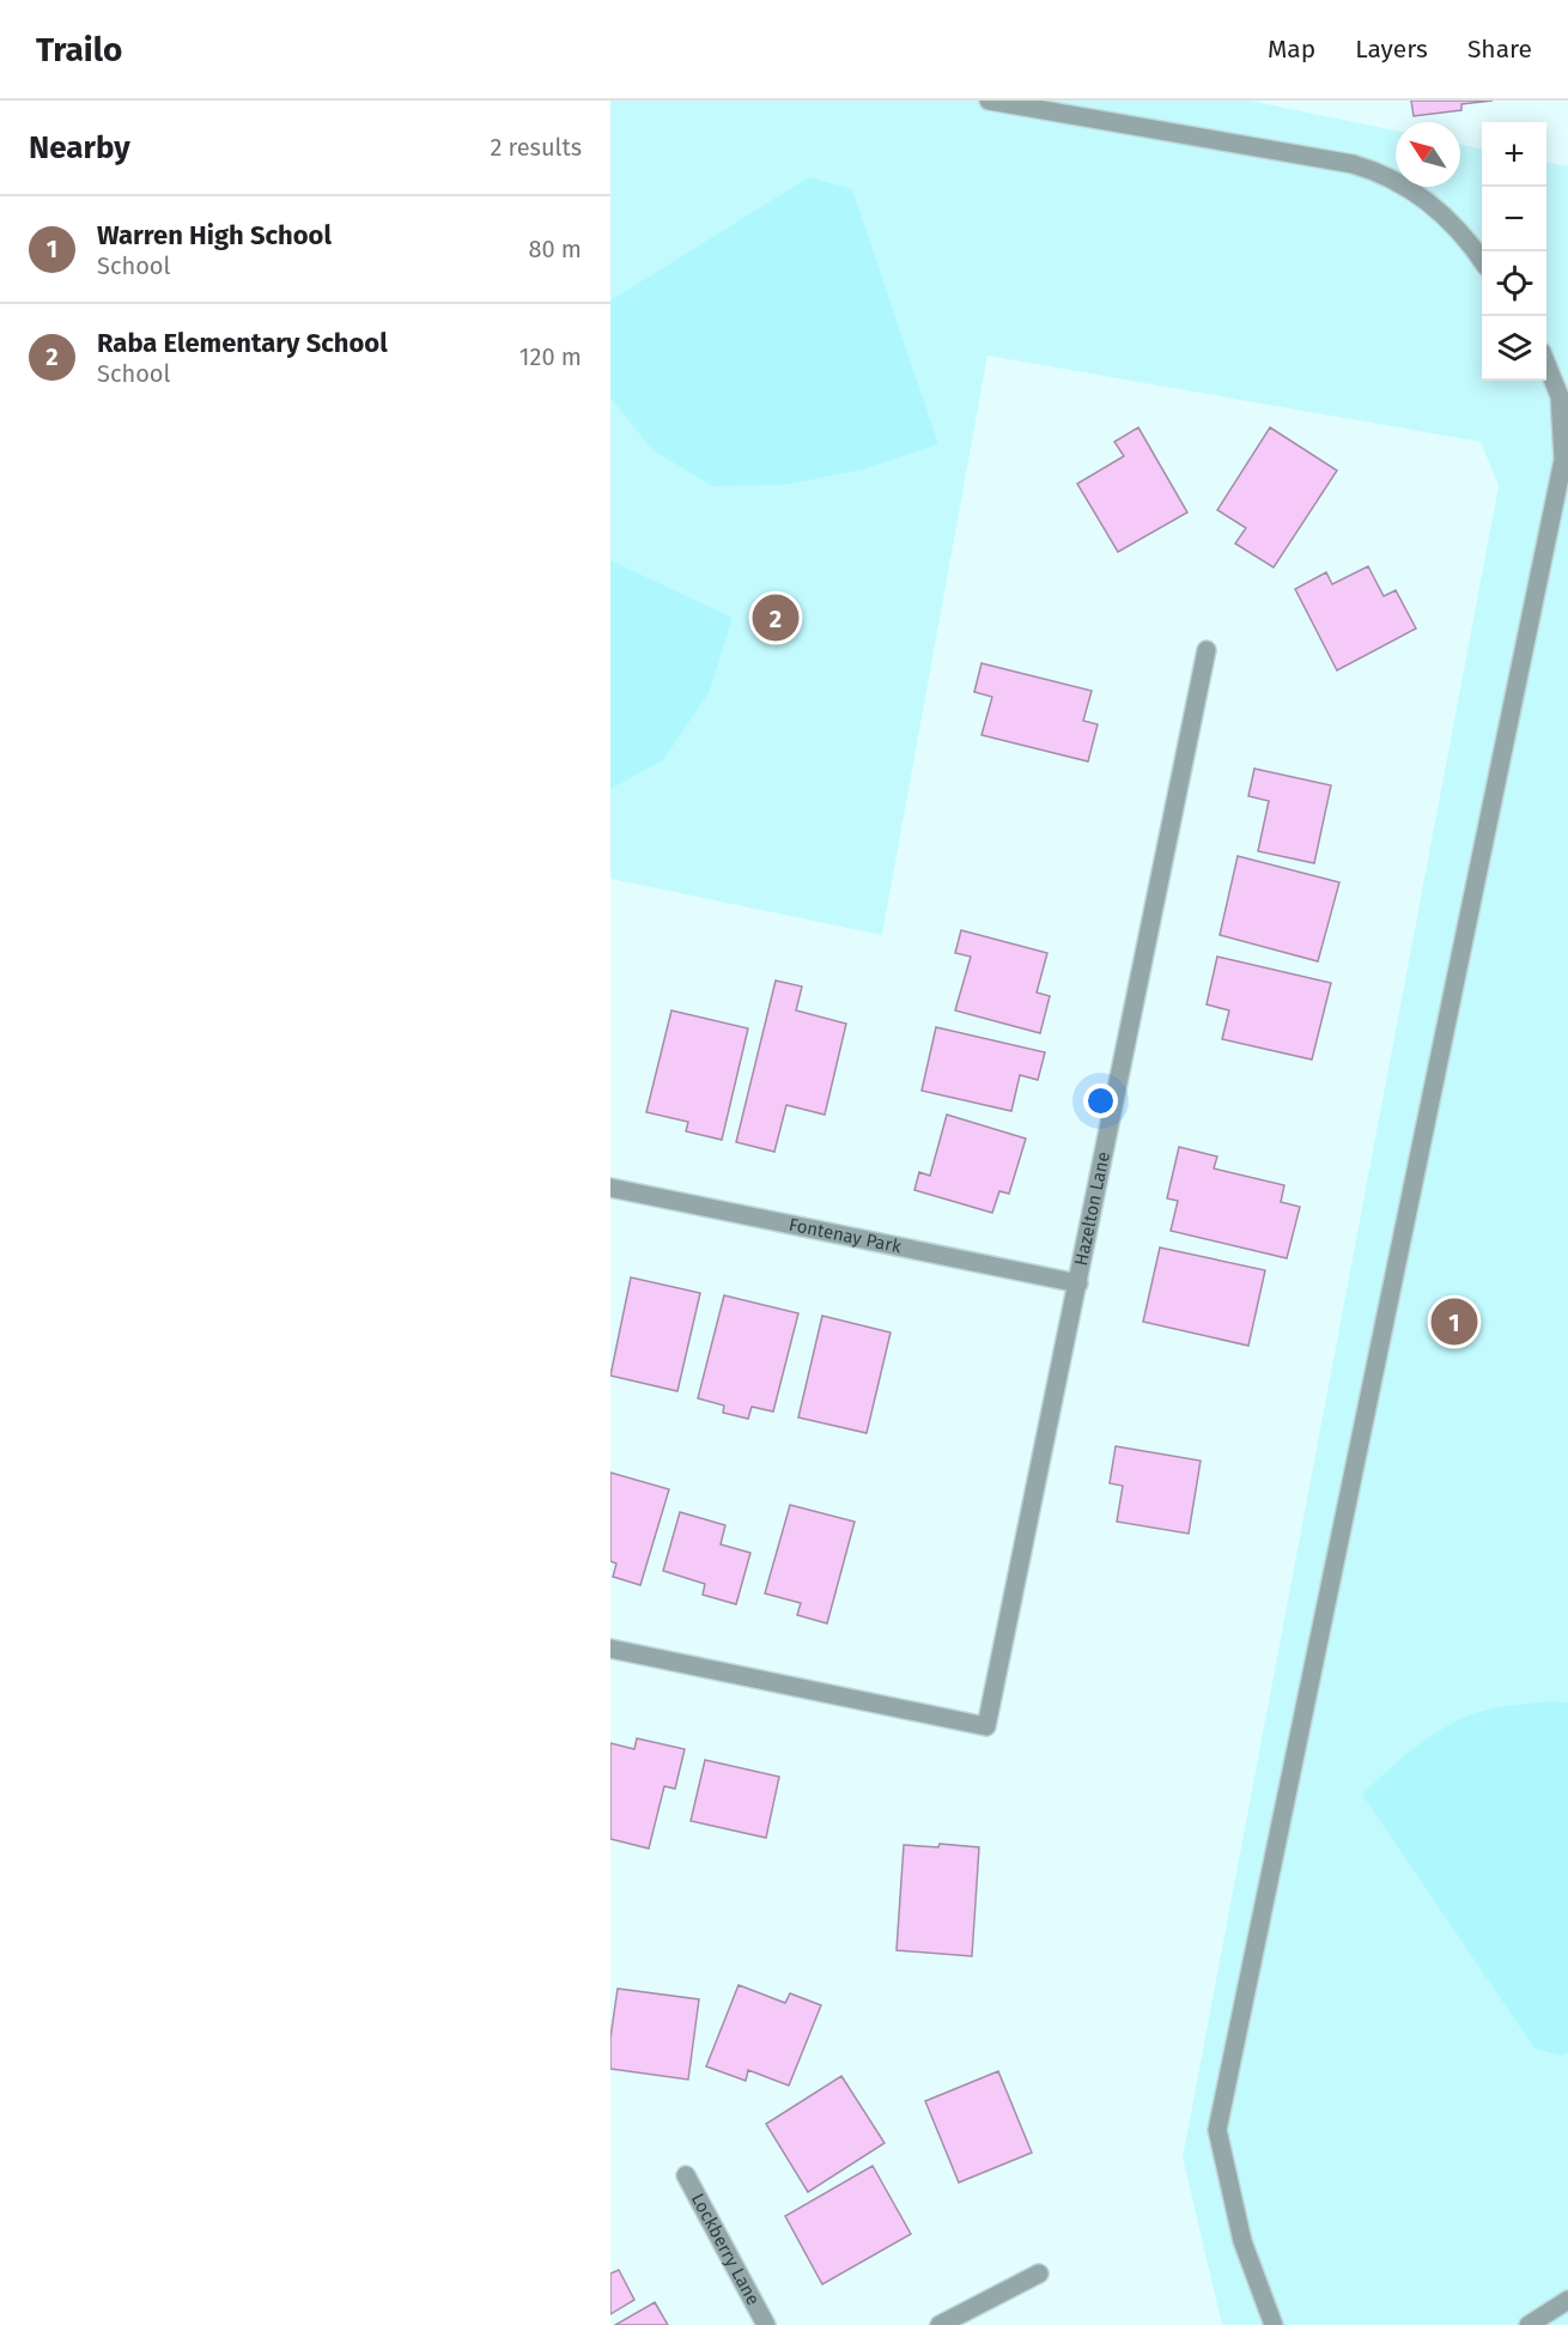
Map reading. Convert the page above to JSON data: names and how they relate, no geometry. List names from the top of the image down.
{
  "streets": {
    "street": ["Hazelton Lane", "Fontenay Park", "Lockberry Lane"]
  },
  "crossings": [
    ["Hazelton Lane", "Fontenay Park"]
  ],
  "north": "top left",
  "page": {
    "header": "Trailo",
    "nav": ["Map", "Layers", "Share"],
    "heading": ["Nearby", "2 results"],
    "map_buttons": ["+", "−"],
    "list": [
      {
        "mark": "1",
        "name": "Warren High School",
        "note": "School",
        "value": "80 m"
      },
      {
        "mark": "2",
        "name": "Raba Elementary School",
        "note": "School",
        "value": "120 m"
      }
    ],
    "pins": ["2", "1"]
  }
}
